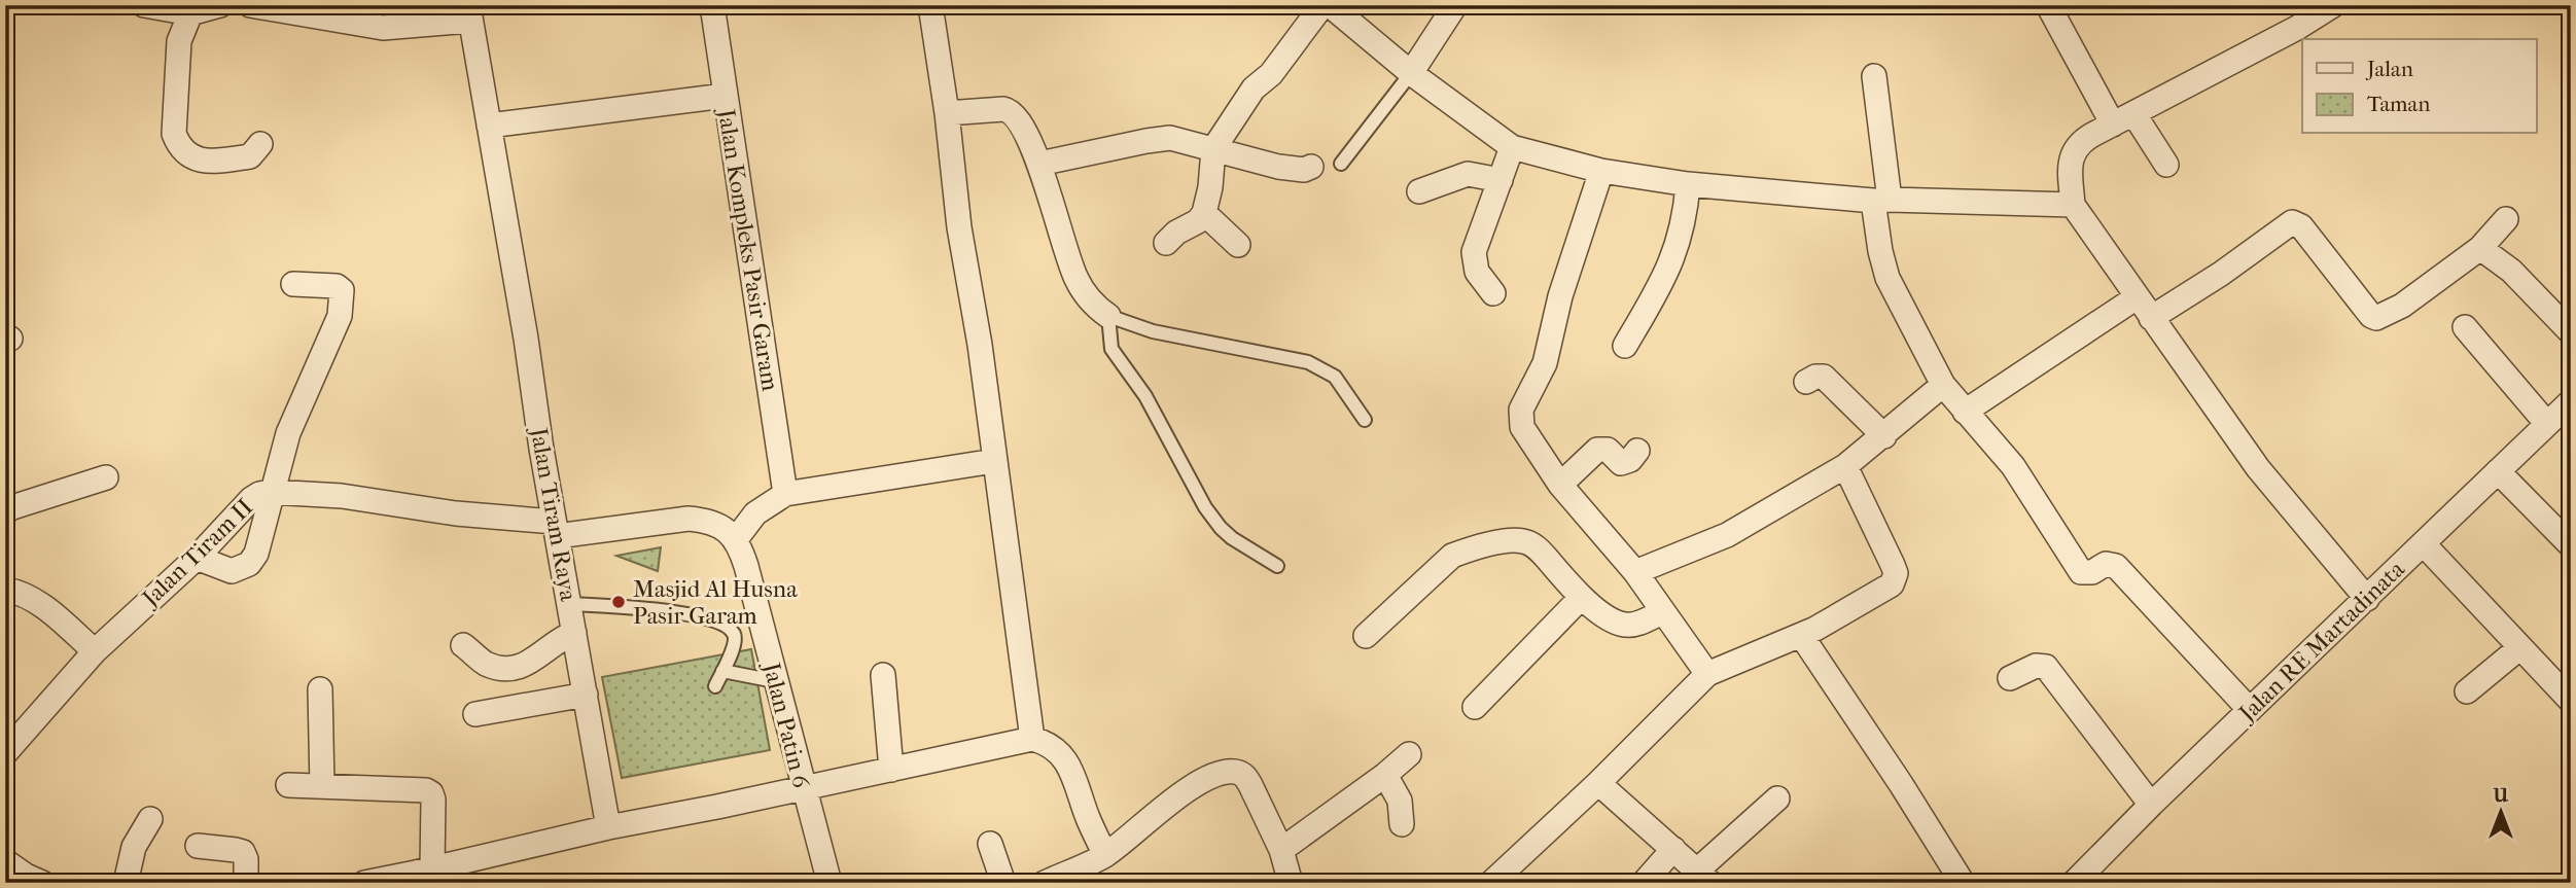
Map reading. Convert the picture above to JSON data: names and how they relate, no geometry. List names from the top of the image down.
{
  "streets": {
    "street": [
      "Jalan Kompleks Pasir Garam",
      "Jalan Tiram Raya",
      "Jalan Tiram II",
      "Jalan RE Martadinata",
      "Jalan Patin 6"
    ]
  },
  "crossings": [
    ["Jalan Tiram Raya", "Jalan Tiram II"]
  ],
  "places": ["Masjid Al Husna Pasir Garam"],
  "legend": ["Jalan", "Taman"],
  "north": "top"
}
